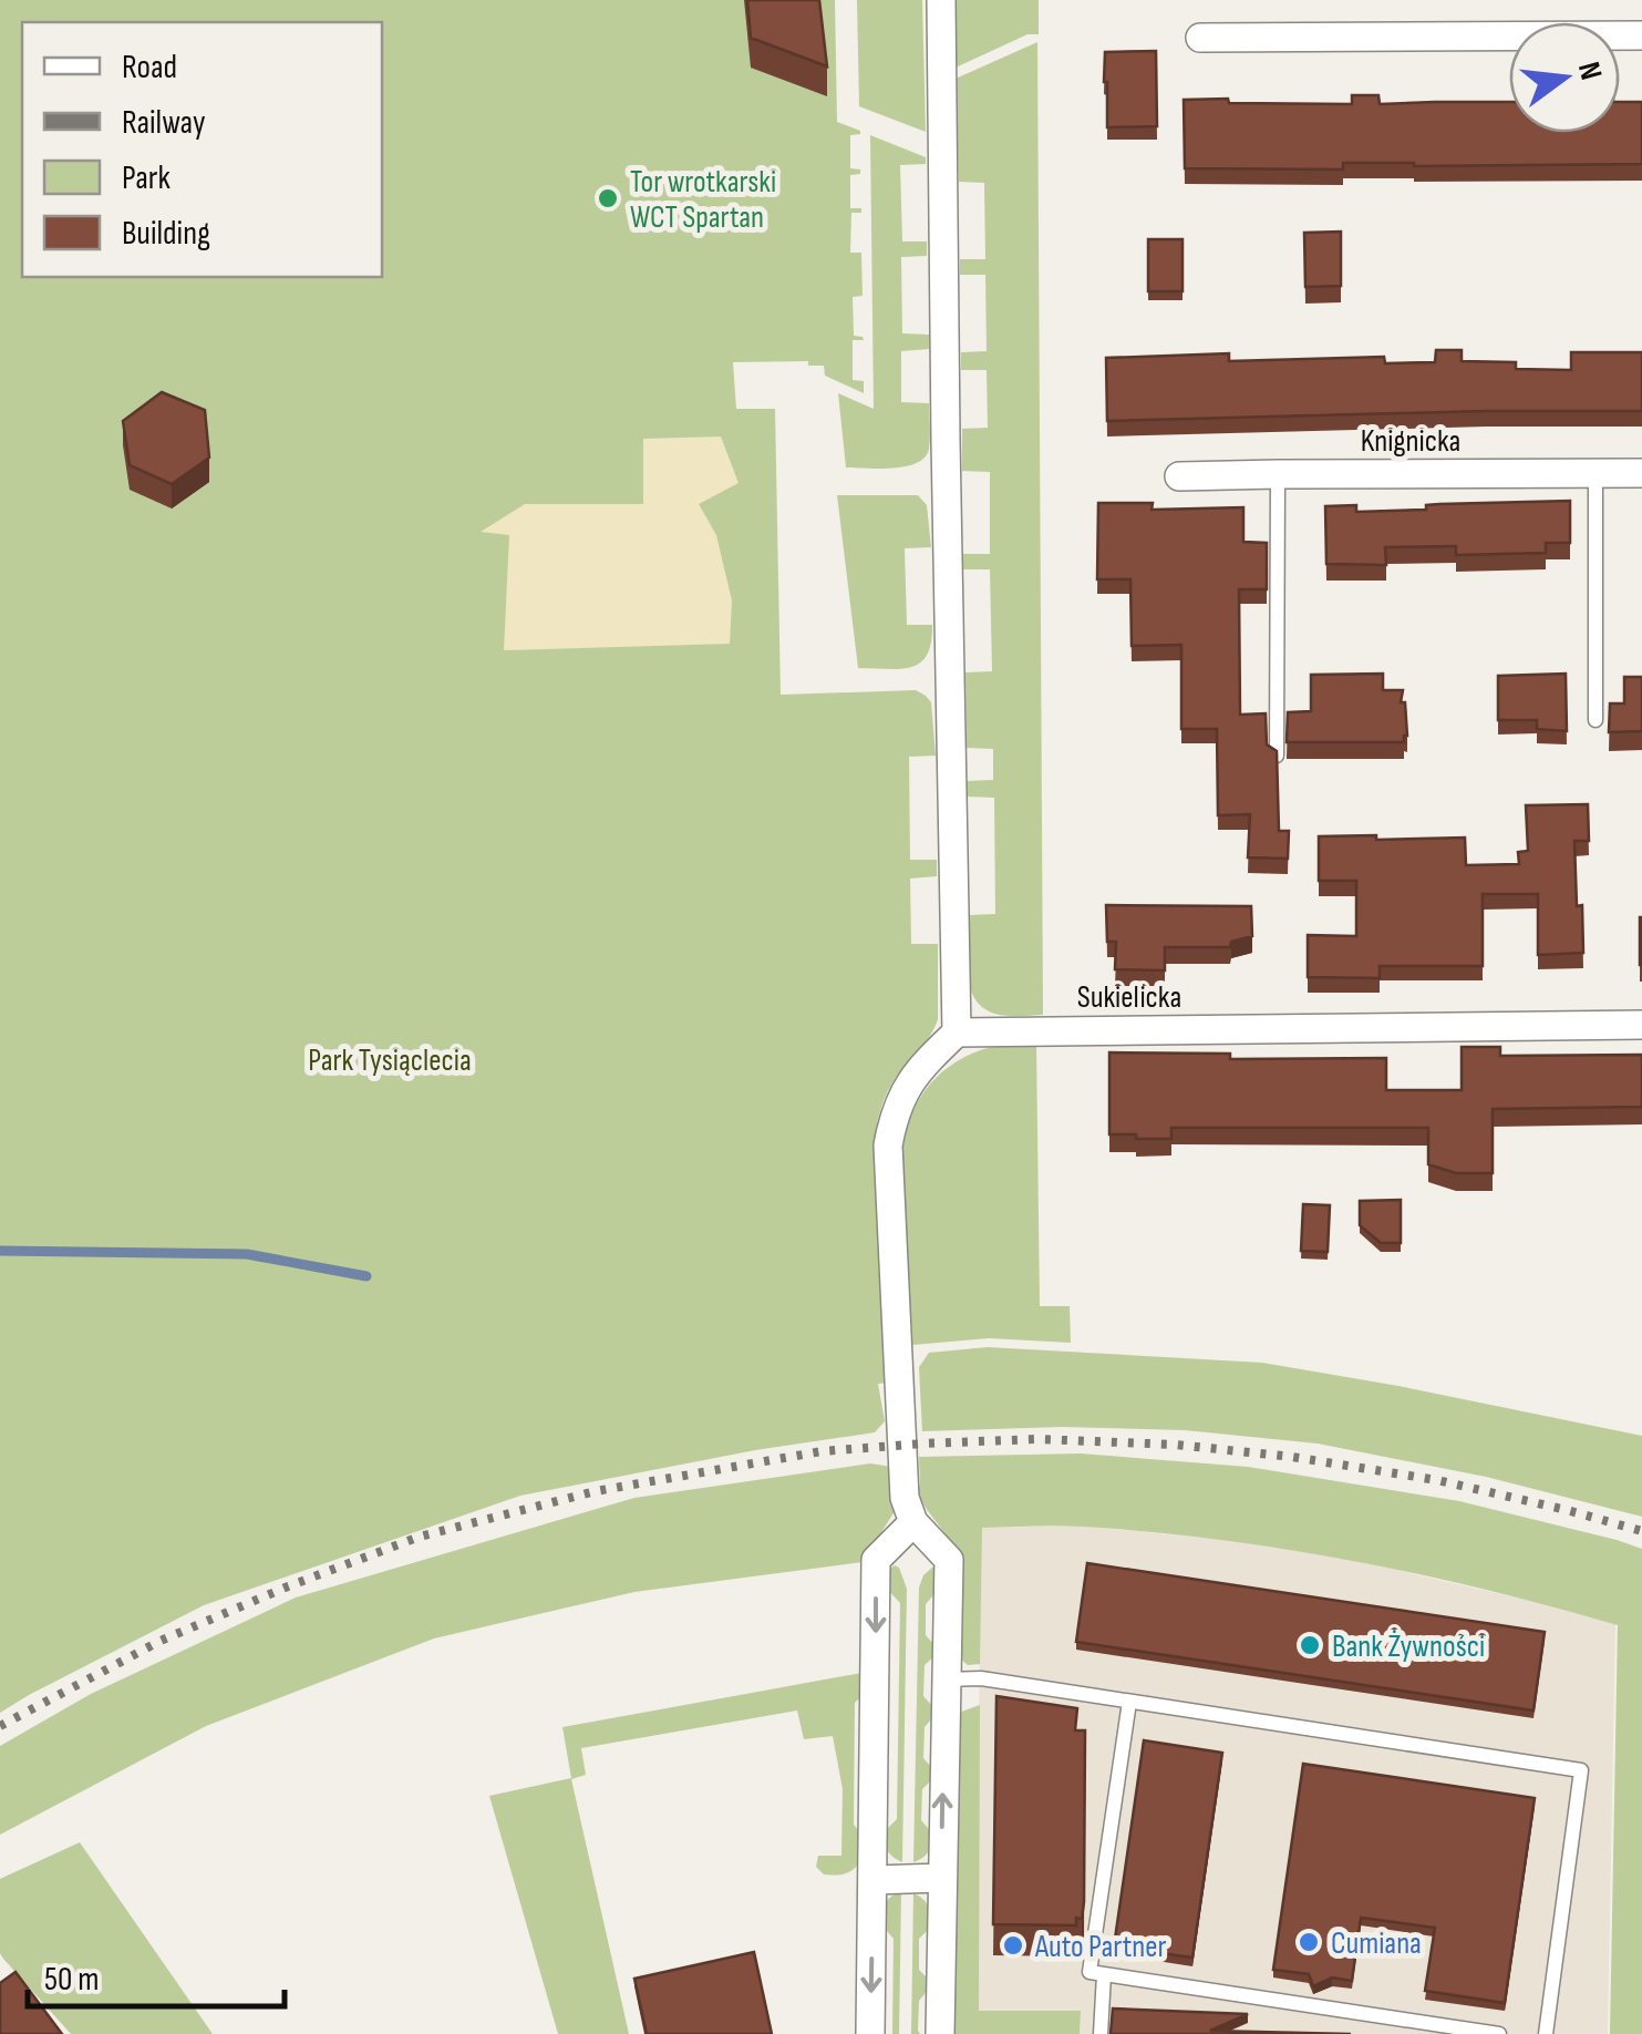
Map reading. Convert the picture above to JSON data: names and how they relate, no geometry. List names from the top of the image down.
{
  "streets": {
    "street": ["Knignicka", "Sukielicka"]
  },
  "parks": ["Park Tysiąclecia"],
  "places": [
    "Tor wrotkarski WCT Spartan",
    "Bank Żywności",
    "Cumiana",
    "Auto Partner"
  ],
  "legend": [
    "Road",
    "Railway",
    "Park",
    "Building"
  ],
  "scale_bar": "50 m",
  "north": "right"
}
